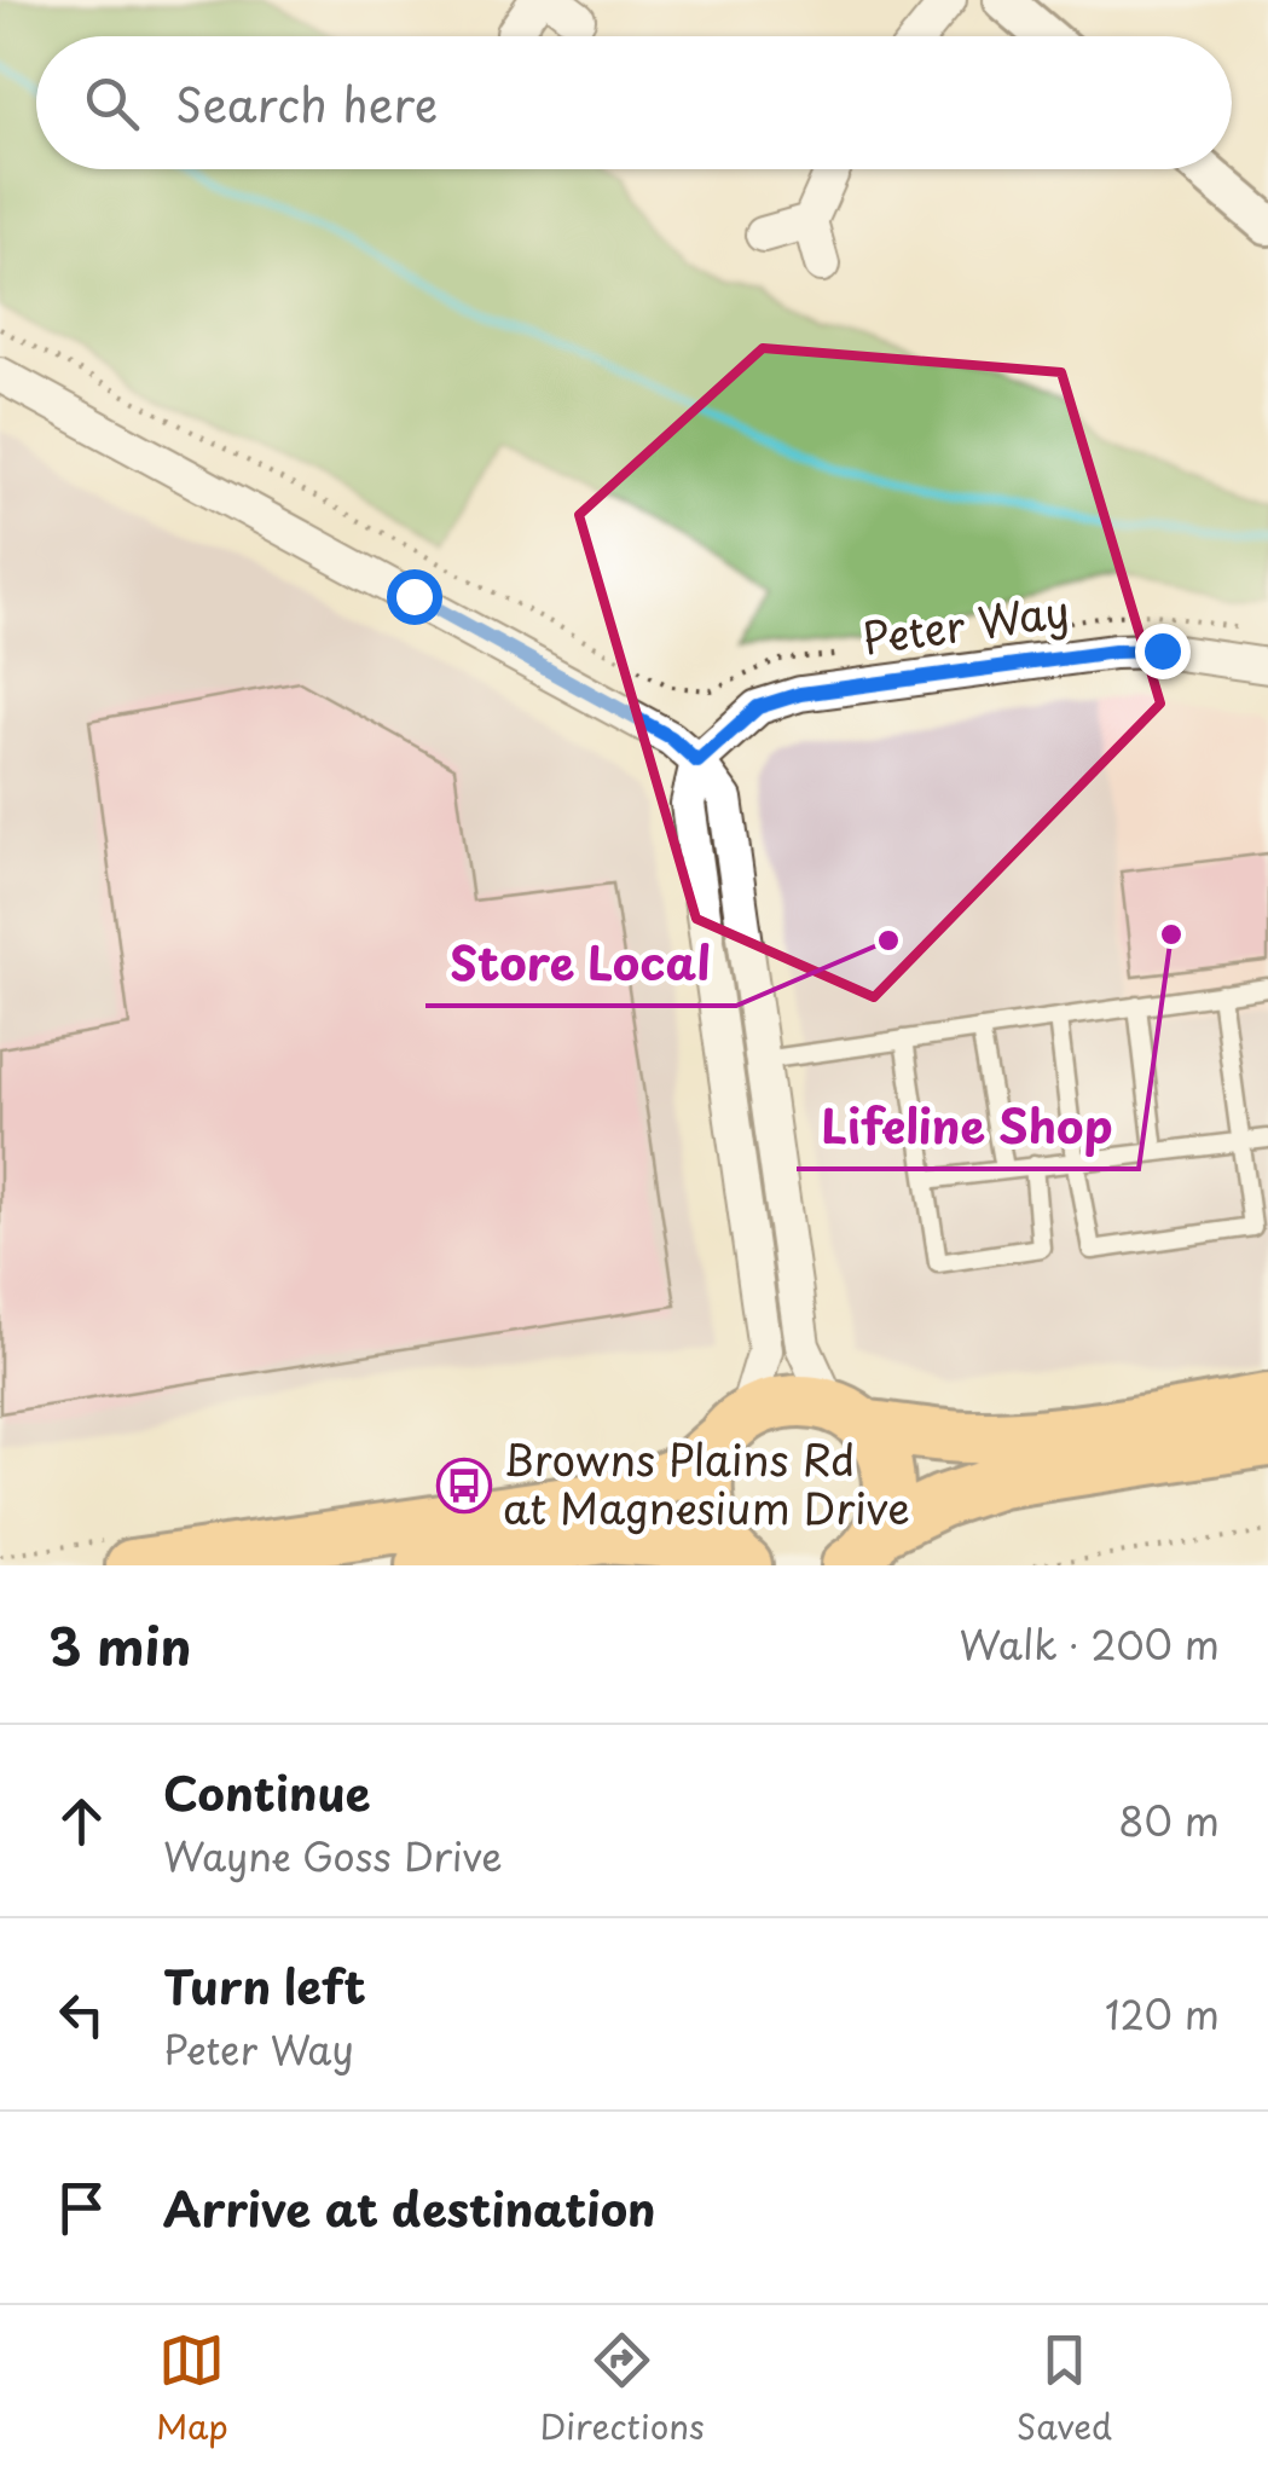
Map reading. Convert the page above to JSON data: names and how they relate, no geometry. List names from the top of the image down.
{
  "streets": {
    "street": ["Peter Way"]
  },
  "places": {
    "other": ["Lifeline Shop", "Store Local"],
    "bus stop": ["Browns Plains Rd at Magnesium Drive"]
  },
  "page": {
    "search": "Search here",
    "heading": ["3 min", "Walk · 200 m"],
    "list": [
      ["Continue", "Wayne Goss Drive", "80 m"],
      ["Turn left", "Peter Way", "120 m"],
      "Arrive at destination"
    ],
    "nav": ["Map", "Directions", "Saved"]
  }
}
